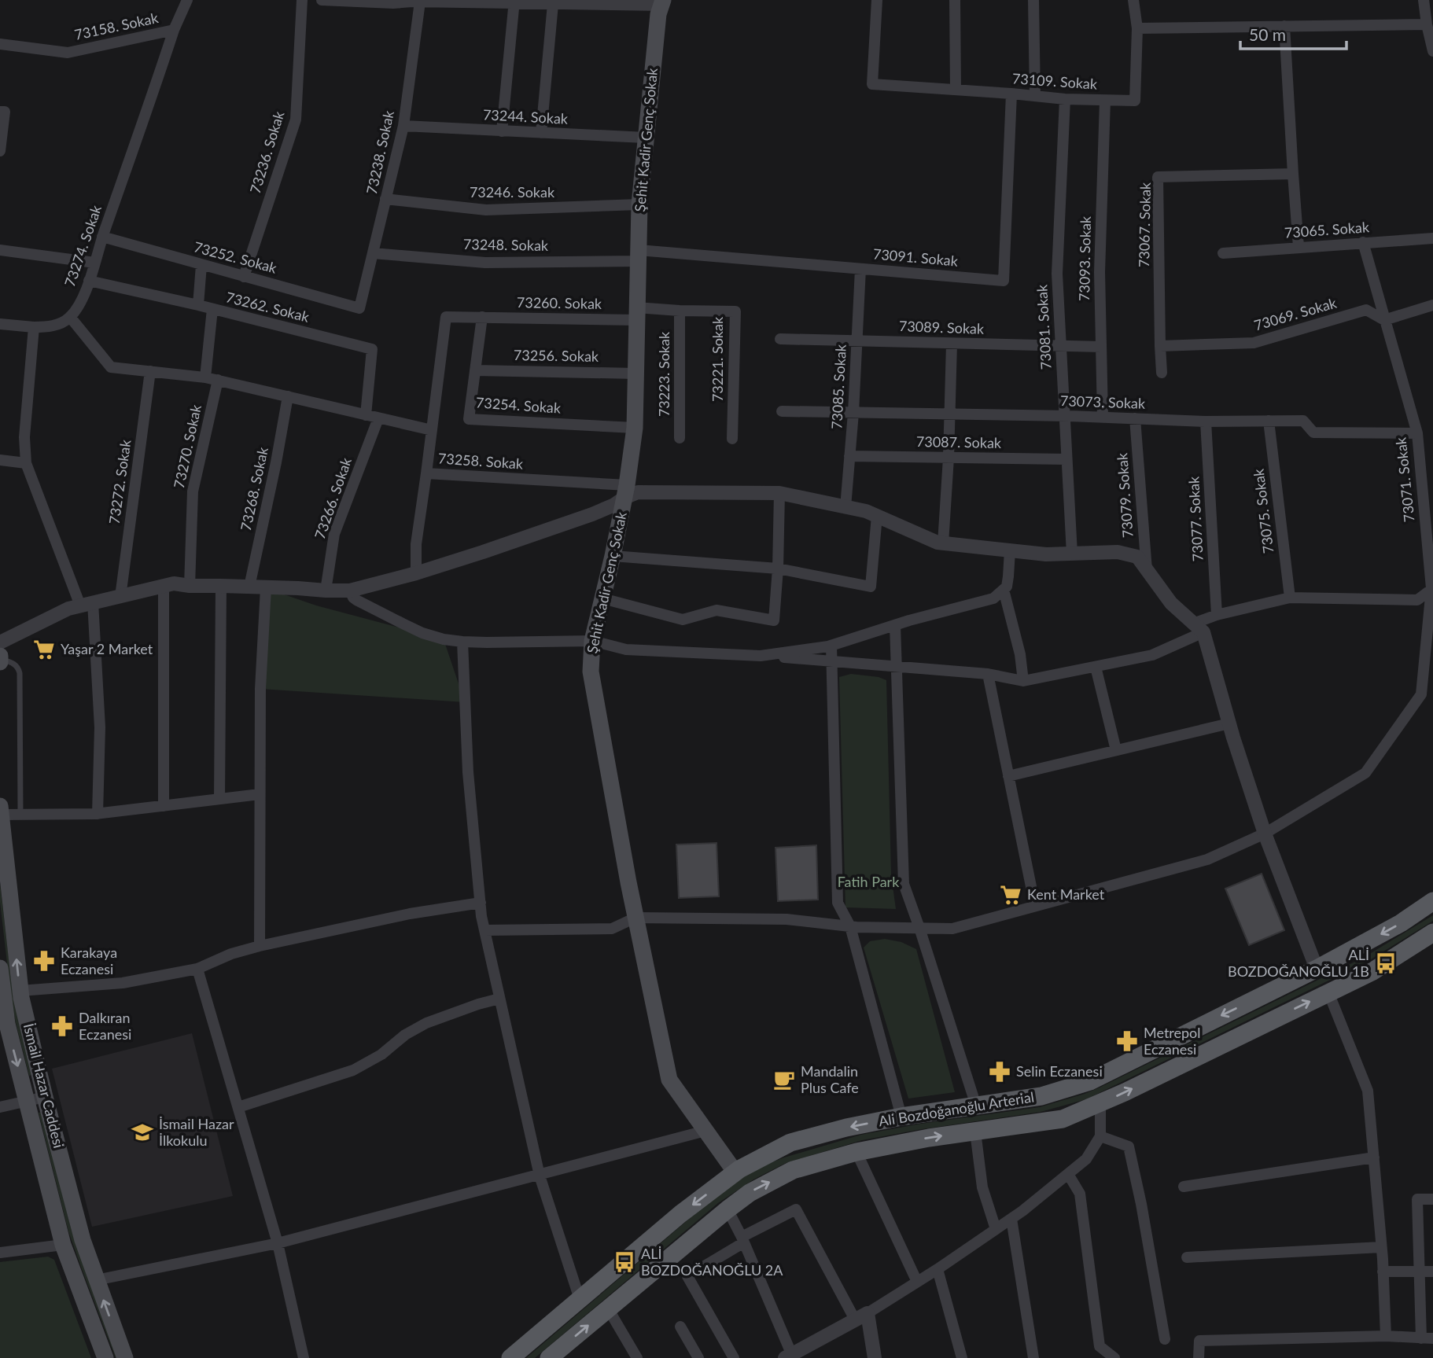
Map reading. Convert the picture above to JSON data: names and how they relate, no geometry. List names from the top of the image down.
{
  "streets": {
    "main road": ["Şehit Kadir Genç Sokak", "İsmail Hazar Caddesi", "Ali Bozdoğanoğlu Arterial"],
    "street": [
      "73158. Sokak",
      "73109. Sokak",
      "73244. Sokak",
      "73236. Sokak",
      "73238. Sokak",
      "73246. Sokak",
      "73067. Sokak",
      "73065. Sokak",
      "73248. Sokak",
      "73274. Sokak",
      "73252. Sokak",
      "73091. Sokak",
      "73093. Sokak",
      "73260. Sokak",
      "73262. Sokak",
      "73069. Sokak",
      "73081. Sokak",
      "73089. Sokak",
      "73256. Sokak",
      "73221. Sokak",
      "73223. Sokak",
      "73085. Sokak",
      "73073. Sokak",
      "73254. Sokak",
      "73087. Sokak",
      "73270. Sokak",
      "73258. Sokak",
      "73071. Sokak",
      "73272. Sokak",
      "73268. Sokak",
      "73079. Sokak",
      "73266. Sokak",
      "73075. Sokak",
      "73077. Sokak"
    ]
  },
  "crossings": [
    ["73158. Sokak", "73274. Sokak"],
    ["73109. Sokak", "73091. Sokak"],
    ["73109. Sokak", "73093. Sokak"],
    ["73109. Sokak", "73081. Sokak"],
    ["73244. Sokak", "Şehit Kadir Genç Sokak"],
    ["73244. Sokak", "73238. Sokak"],
    ["Şehit Kadir Genç Sokak", "73246. Sokak"],
    ["Şehit Kadir Genç Sokak", "73248. Sokak"],
    ["Şehit Kadir Genç Sokak", "73091. Sokak"],
    ["Şehit Kadir Genç Sokak", "73260. Sokak"],
    ["Şehit Kadir Genç Sokak", "73256. Sokak"],
    ["Şehit Kadir Genç Sokak", "73221. Sokak"],
    ["Şehit Kadir Genç Sokak", "73254. Sokak"],
    ["Şehit Kadir Genç Sokak", "73258. Sokak"],
    ["Şehit Kadir Genç Sokak", "73071. Sokak"],
    ["Şehit Kadir Genç Sokak", "Ali Bozdoğanoğlu Arterial"],
    ["73236. Sokak", "73252. Sokak"],
    ["73238. Sokak", "73246. Sokak"],
    ["73238. Sokak", "73248. Sokak"],
    ["73238. Sokak", "73252. Sokak"],
    ["73067. Sokak", "73069. Sokak"],
    ["73065. Sokak", "73071. Sokak"],
    ["73248. Sokak", "73091. Sokak"],
    ["73274. Sokak", "73252. Sokak"],
    ["73274. Sokak", "73262. Sokak"],
    ["73091. Sokak", "73085. Sokak"],
    ["73093. Sokak", "73089. Sokak"],
    ["73093. Sokak", "73073. Sokak"],
    ["73260. Sokak", "73221. Sokak"],
    ["73260. Sokak", "73254. Sokak"],
    ["73260. Sokak", "73258. Sokak"],
    ["73069. Sokak", "73071. Sokak"],
    ["73081. Sokak", "73089. Sokak"],
    ["73081. Sokak", "73073. Sokak"],
    ["73081. Sokak", "73087. Sokak"],
    ["73089. Sokak", "73085. Sokak"],
    ["73256. Sokak", "73254. Sokak"],
    ["73221. Sokak", "73223. Sokak"],
    ["73085. Sokak", "73073. Sokak"],
    ["73085. Sokak", "73087. Sokak"],
    ["73073. Sokak", "73071. Sokak"],
    ["73073. Sokak", "73079. Sokak"],
    ["73073. Sokak", "73075. Sokak"],
    ["73073. Sokak", "73077. Sokak"],
    ["73254. Sokak", "73258. Sokak"]
  ],
  "parks": ["Fatih Park"],
  "places": {
    "supermarket": ["Yaşar 2 Market", "Kent Market"],
    "pharmacy": [
      "Karakaya Eczanesi",
      "Dalkıran Eczanesi",
      "Metrepol Eczanesi",
      "Selin Eczanesi"
    ],
    "bus stop": ["ALİ BOZDOĞANOĞLU 1B", "ALİ BOZDOĞANOĞLU 2A"],
    "cafe": ["Mandalin Plus Cafe"],
    "school or university": ["İsmail Hazar İlkokulu"]
  },
  "scale_bar": "50 m"
}
